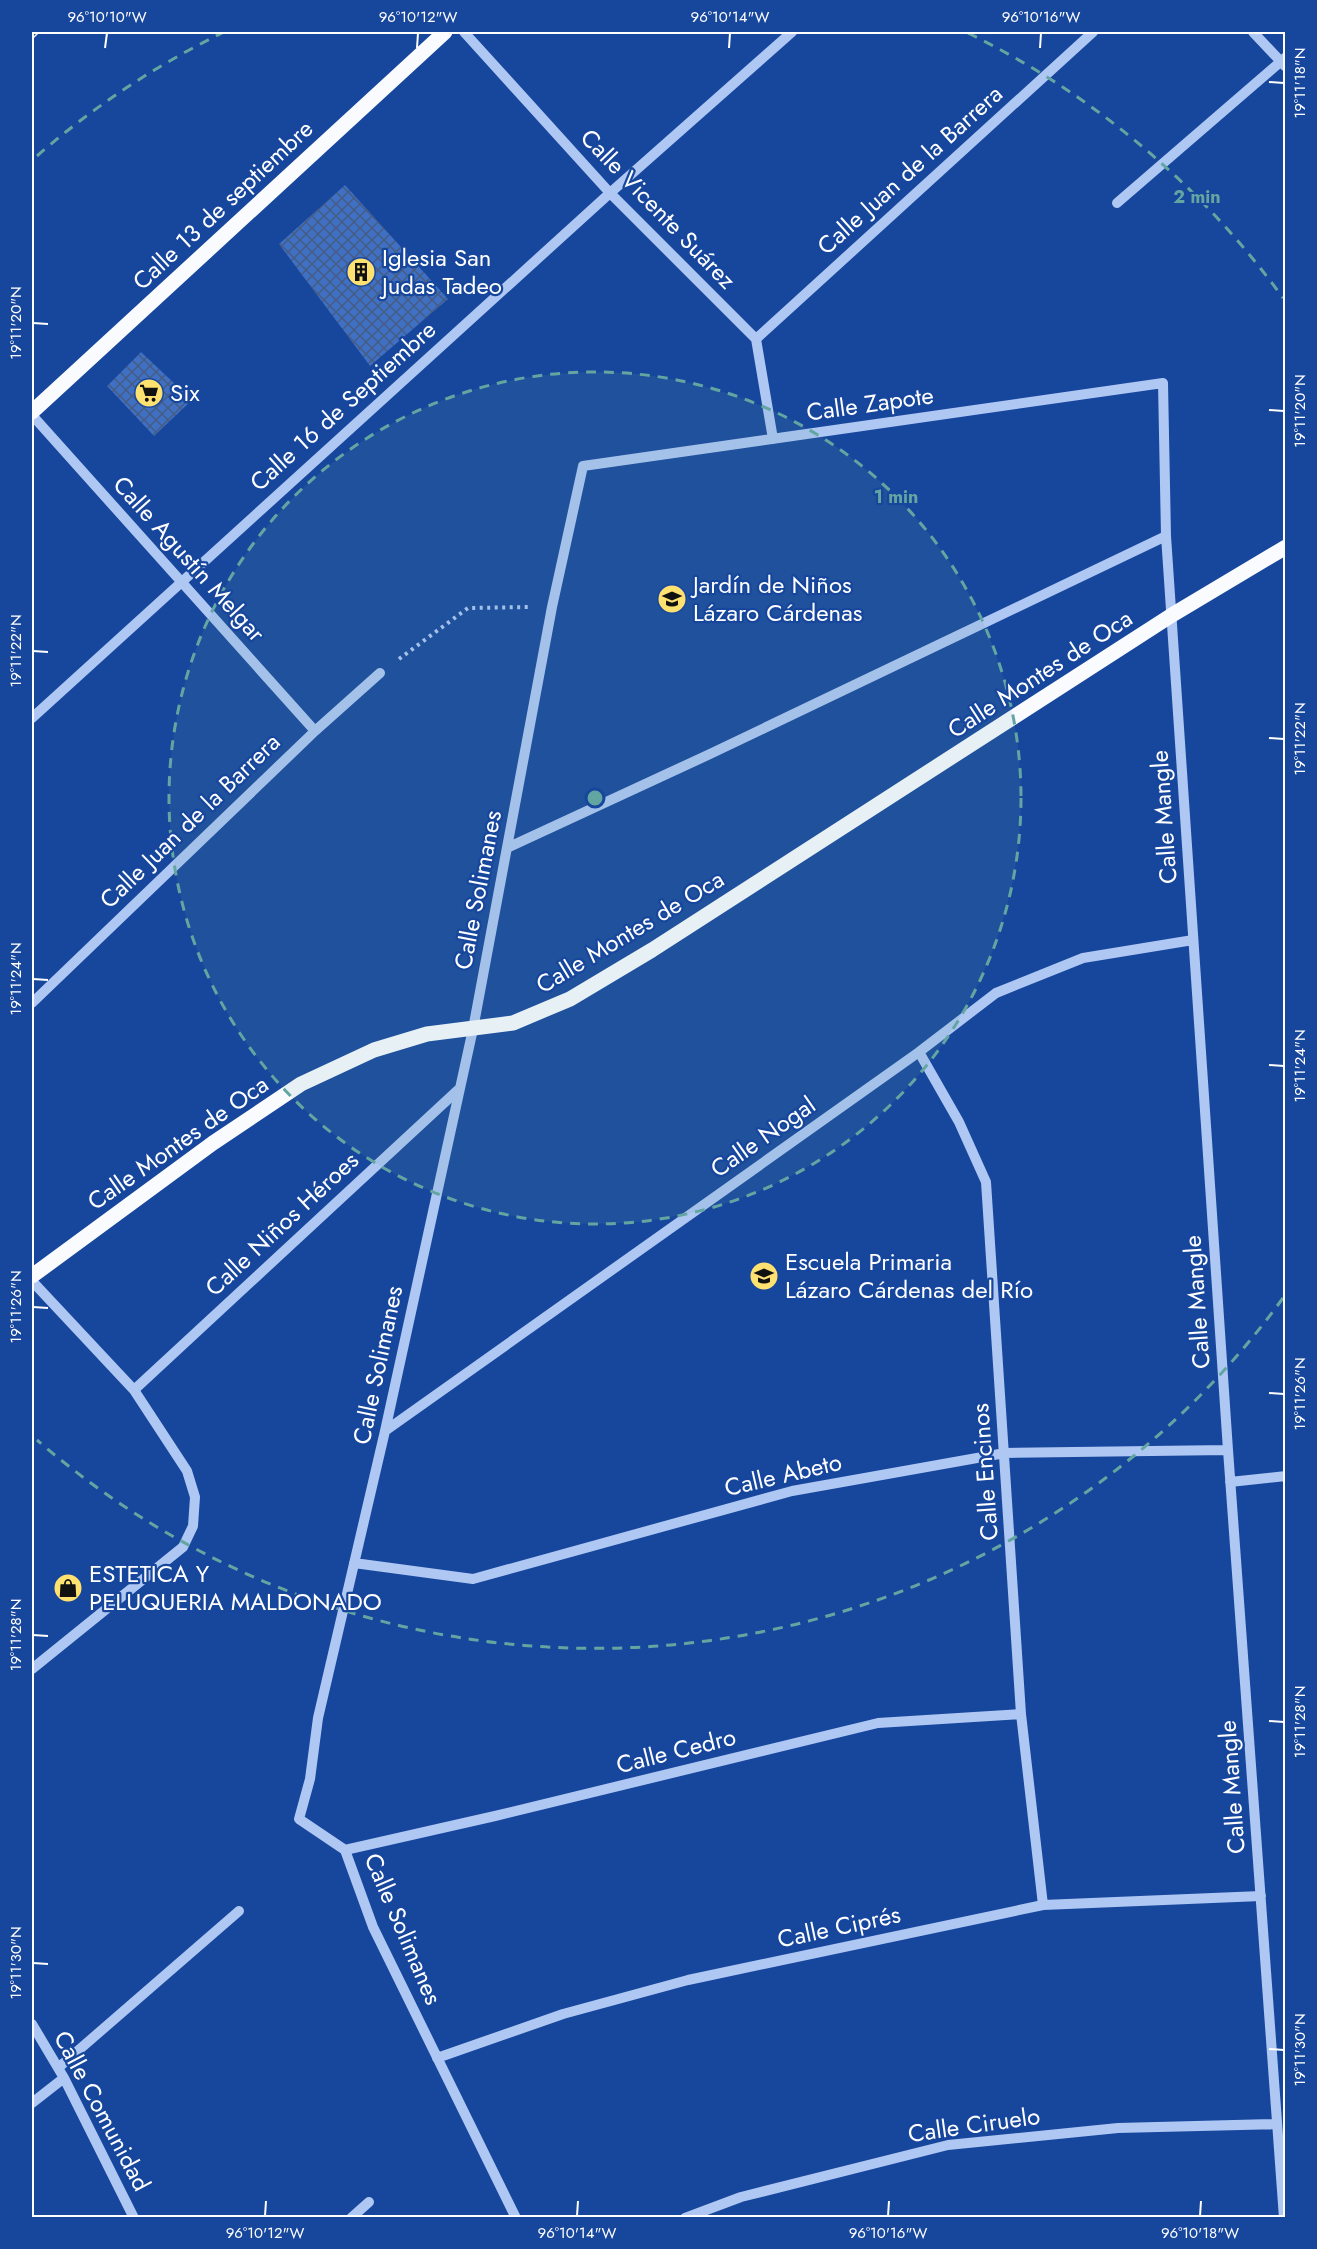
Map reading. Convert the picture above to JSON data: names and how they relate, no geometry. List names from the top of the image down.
{
  "streets": {
    "main road": ["Calle 13 de septiembre", "Calle Montes de Oca"],
    "street": [
      "Calle Juan de la Barrera",
      "Calle Vicente Suárez",
      "Calle Zapote",
      "Calle 16 de Septiembre",
      "Calle Agustín Melgar",
      "Calle Mangle",
      "Calle Solimanes",
      "Calle Nogal",
      "Calle Niños Héroes",
      "Calle Encinos",
      "Calle Abeto",
      "Calle Cedro",
      "Calle Ciprés",
      "Calle Comunidad",
      "Calle Ciruelo"
    ]
  },
  "crossings": [
    ["Calle Juan de la Barrera", "Calle Vicente Suárez"],
    ["Calle Juan de la Barrera", "Calle Agustín Melgar"],
    ["Calle 13 de septiembre", "Calle Agustín Melgar"],
    ["Calle Vicente Suárez", "Calle 16 de Septiembre"],
    ["Calle Zapote", "Calle Mangle"],
    ["Calle Zapote", "Calle Solimanes"],
    ["Calle 16 de Septiembre", "Calle Agustín Melgar"],
    ["Calle Montes de Oca", "Calle Mangle"],
    ["Calle Montes de Oca", "Calle Solimanes"],
    ["Calle Mangle", "Calle Nogal"],
    ["Calle Mangle", "Calle Abeto"],
    ["Calle Mangle", "Calle Ciprés"],
    ["Calle Mangle", "Calle Ciruelo"],
    ["Calle Solimanes", "Calle Nogal"],
    ["Calle Solimanes", "Calle Niños Héroes"],
    ["Calle Solimanes", "Calle Abeto"],
    ["Calle Solimanes", "Calle Cedro"],
    ["Calle Solimanes", "Calle Ciprés"],
    ["Calle Nogal", "Calle Encinos"],
    ["Calle Encinos", "Calle Abeto"],
    ["Calle Encinos", "Calle Cedro"],
    ["Calle Encinos", "Calle Ciprés"]
  ],
  "places": {
    "building": ["Iglesia San Judas Tadeo"],
    "supermarket": ["Six"],
    "school or university": ["Jardín de Niños Lázaro Cárdenas", "Escuela Primaria Lázaro Cárdenas del Río"],
    "shop": ["ESTETICA Y PELUQUERIA MALDONADO"]
  },
  "coordinates": [
    "96°10'10\"W",
    "96°10'12\"W",
    "96°10'14\"W",
    "96°10'16\"W",
    "19°11'18\"N",
    "19°11'20\"N",
    "19°11'22\"N",
    "19°11'24\"N",
    "19°11'26\"N",
    "19°11'28\"N",
    "19°11'30\"N",
    "96°10'18\"W"
  ],
  "rings": ["2 min", "1 min"]
}
